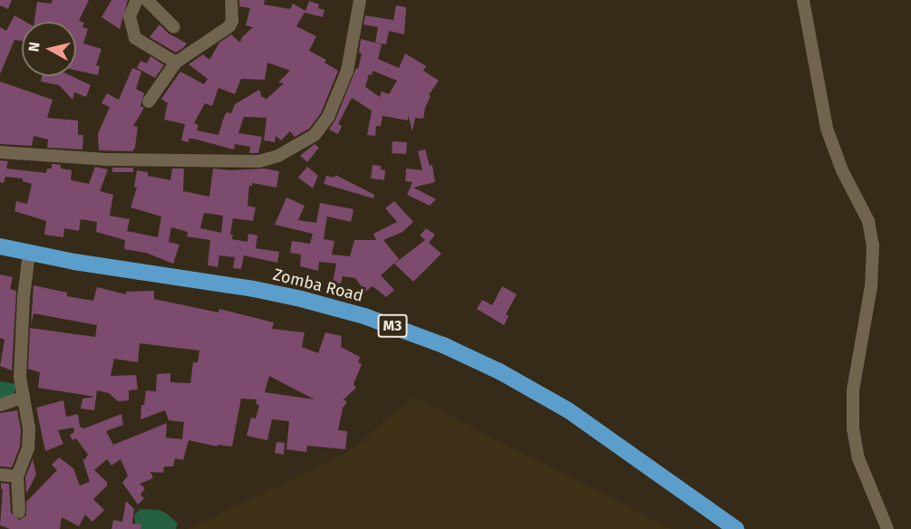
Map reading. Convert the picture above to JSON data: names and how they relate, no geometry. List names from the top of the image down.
{
  "streets": {
    "highway": ["Zomba Road", "M3"]
  },
  "north": "left"
}
